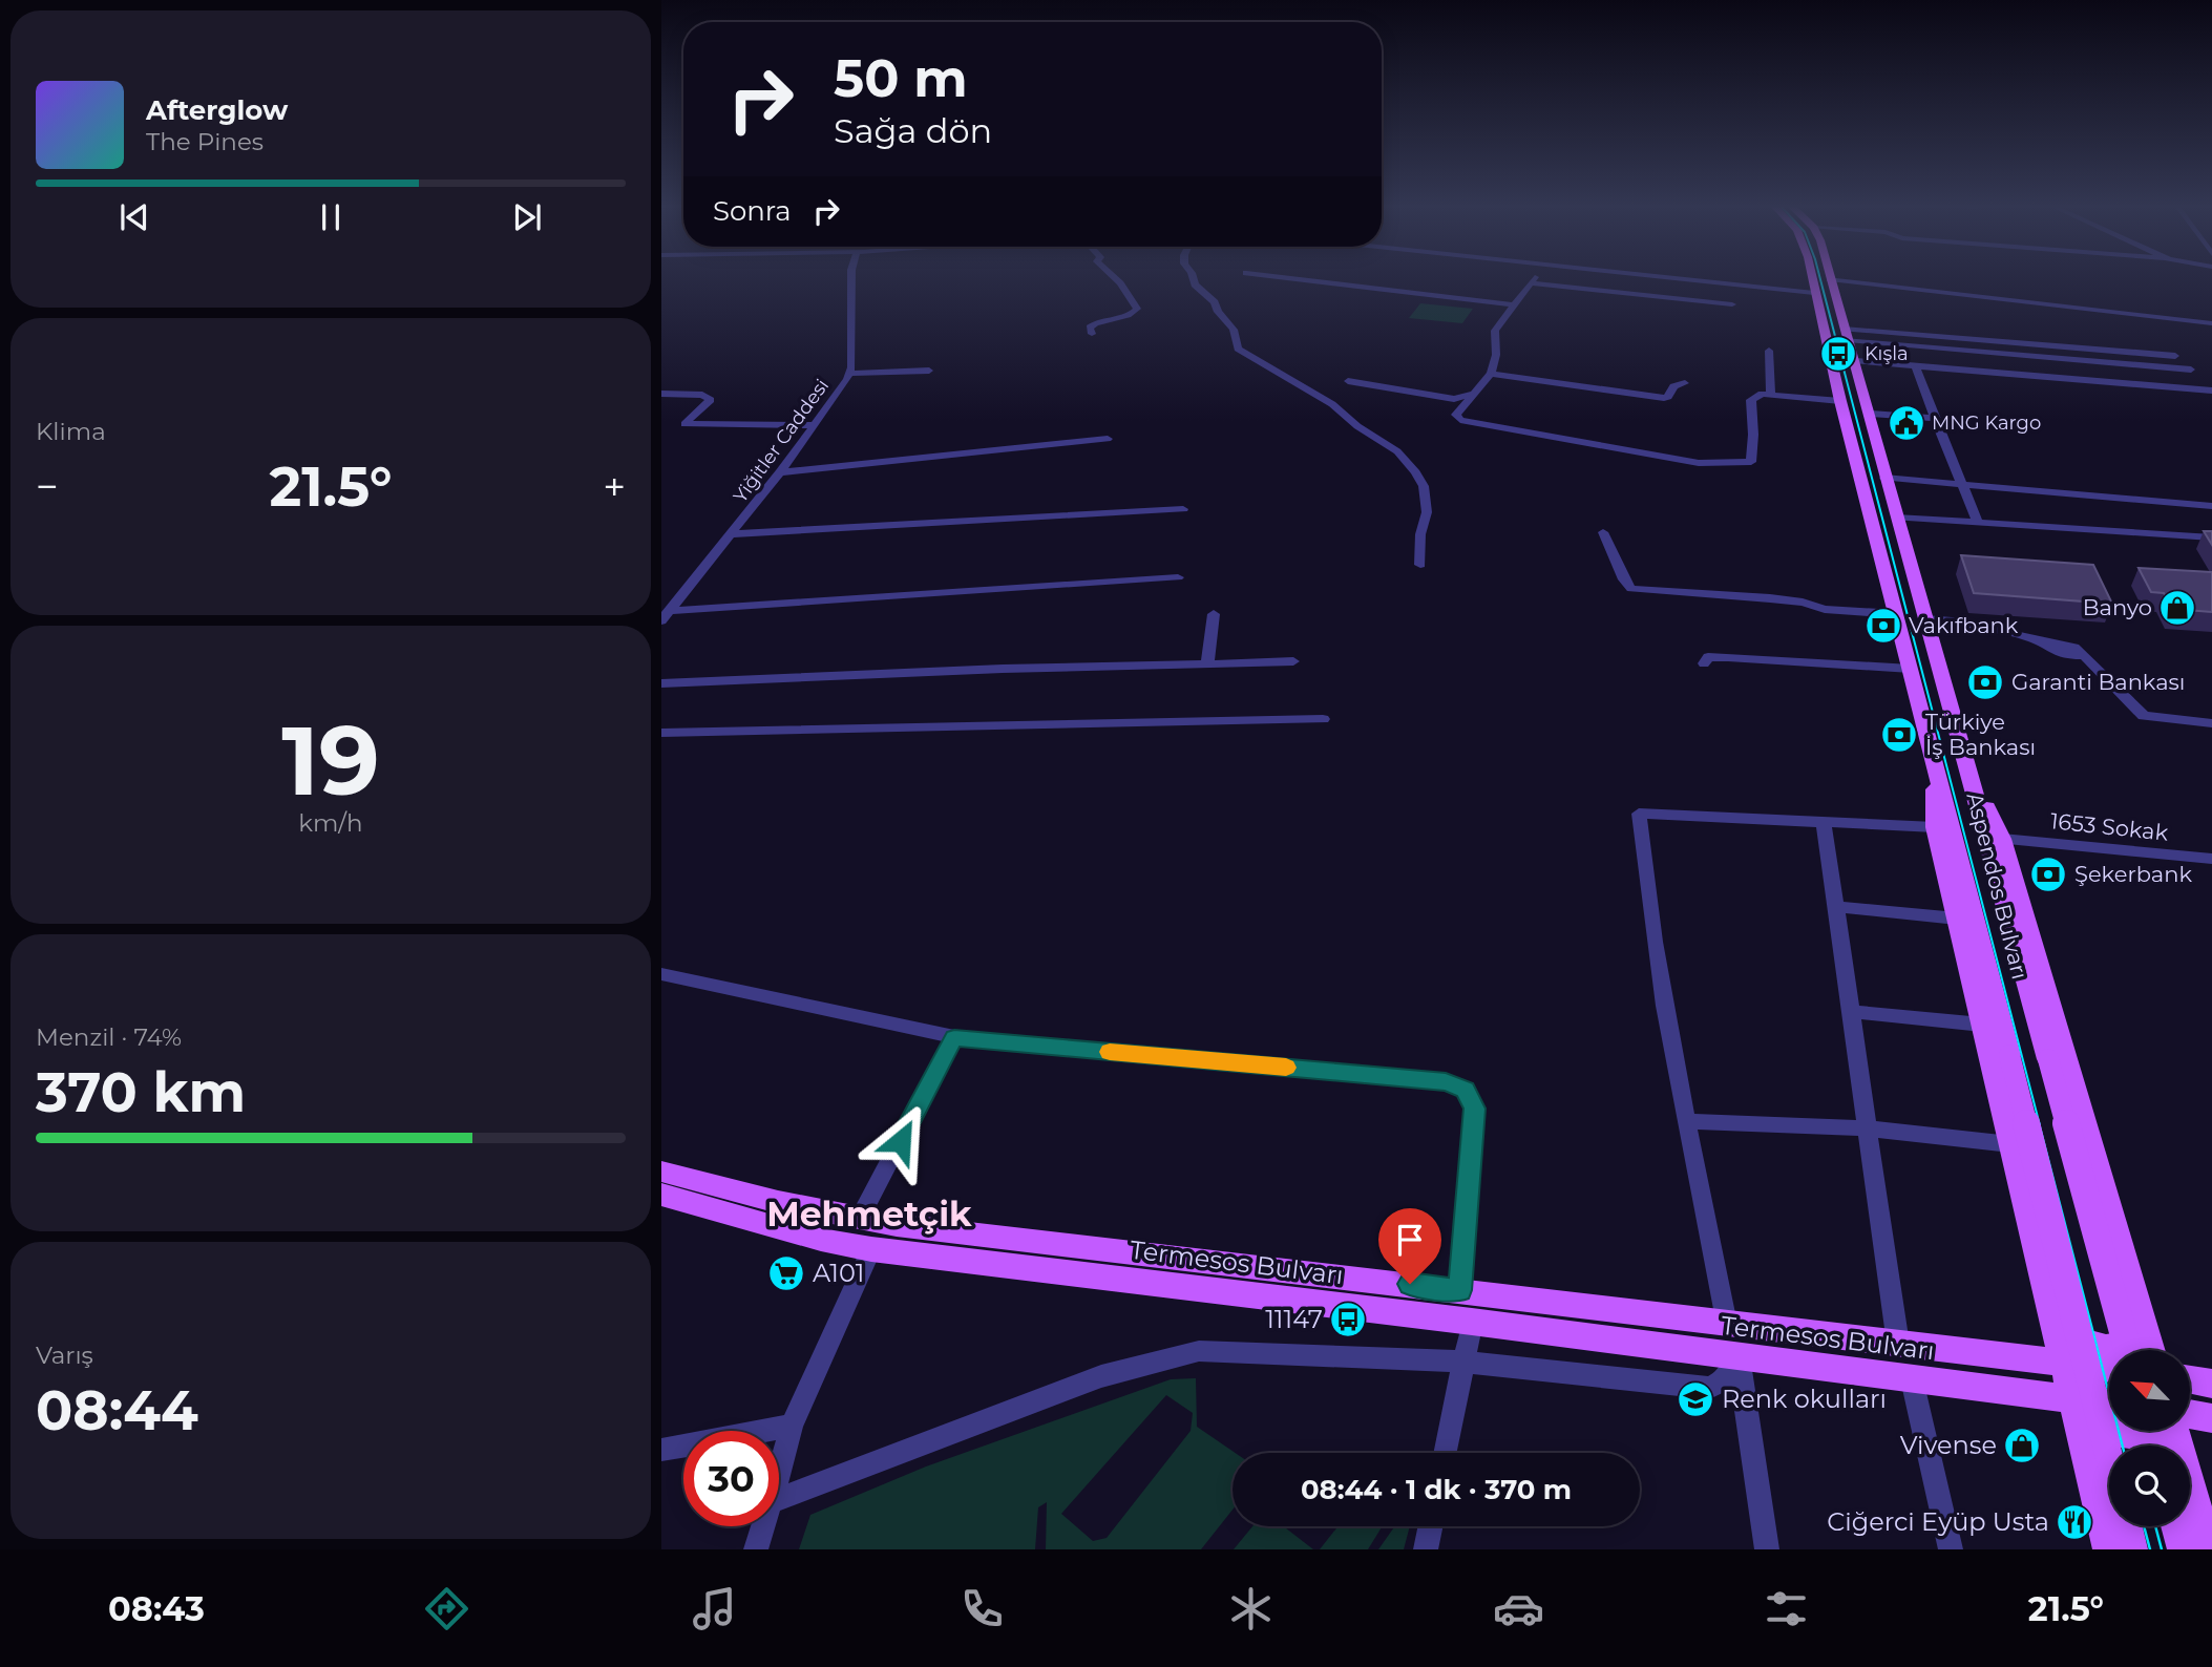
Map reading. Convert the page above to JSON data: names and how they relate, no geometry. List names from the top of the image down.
{
  "streets": {
    "main road": ["Aspendos Bulvarı", "Termesos Bulvarı"],
    "street": ["Yiğitler Caddesi", "1653 Sokak"]
  },
  "districts": ["Mehmetçik"],
  "places": {
    "bus stop": ["Kışla", "11147"],
    "public building": ["MNG Kargo"],
    "shop": ["Banyo", "Vivense"],
    "bank": [
      "Vakıfbank",
      "Garanti Bankası",
      "Türkiye İş Bankası",
      "Şekerbank"
    ],
    "supermarket": ["A101"],
    "school or university": ["Renk okulları"],
    "restaurant": ["Ciğerci Eyüp Usta"]
  },
  "north": "top left",
  "page": {
    "turn": ["50 m", "Sağa dön"],
    "song": ["Afterglow", "The Pines"],
    "then": "Sonra",
    "tile": [
      "Klima",
      ["19", "km/h"],
      ["Menzil · 74%", "370 km"],
      ["Varış", "08:44"]
    ],
    "heat": ["−", "21.5°", "+"],
    "limit": "30",
    "trip": "08:44 · 1 dk · 370 m",
    "tabs": ["08:43", "21.5°"]
  }
}
